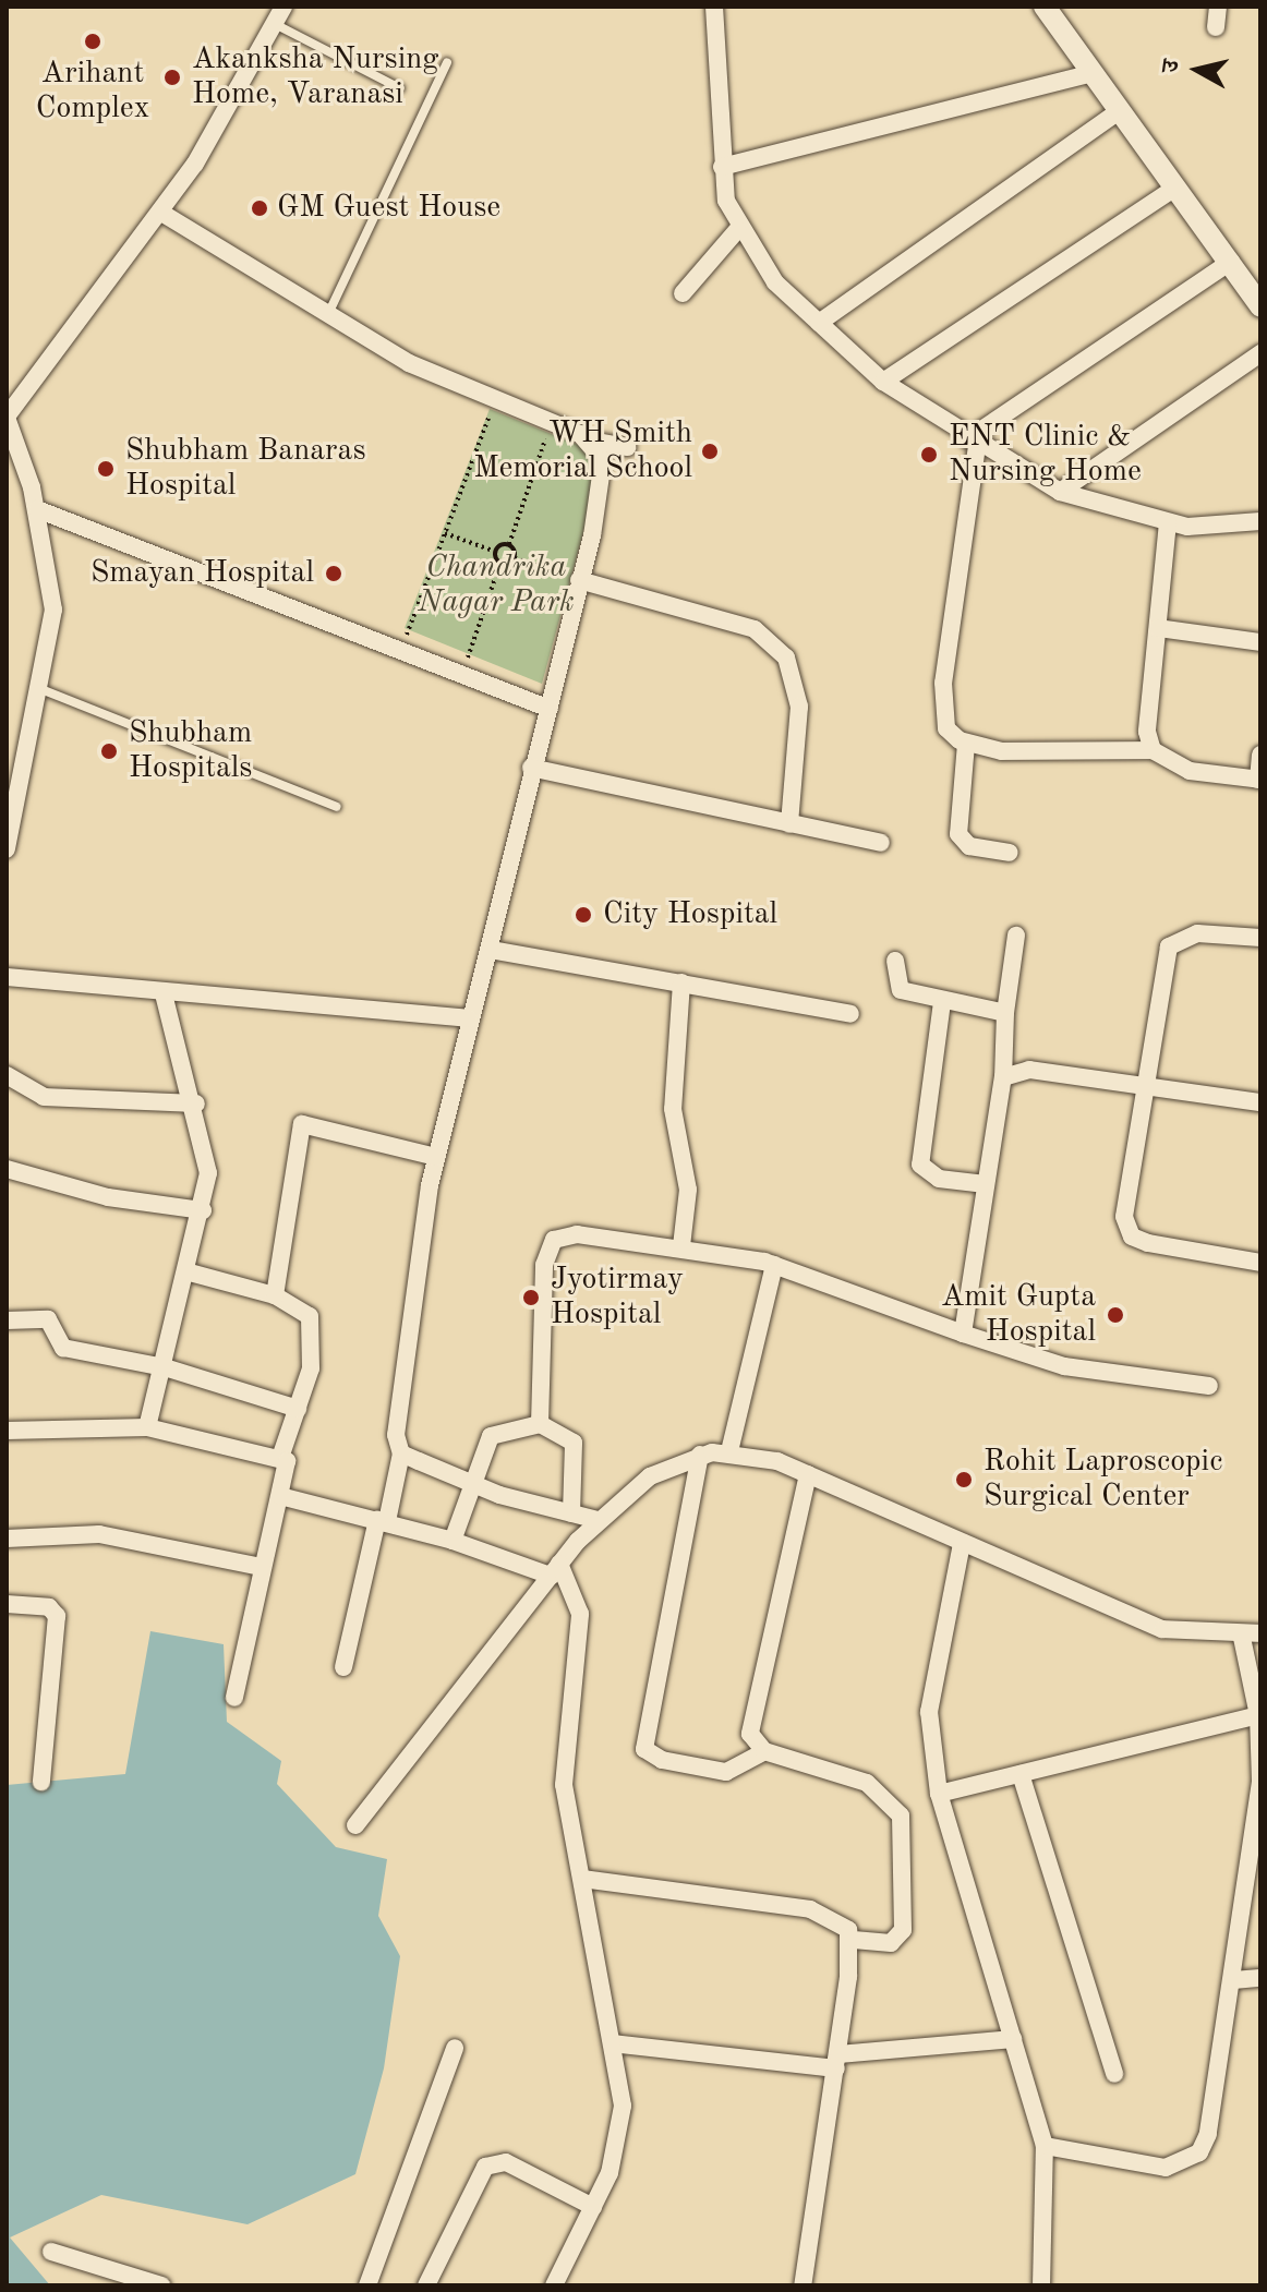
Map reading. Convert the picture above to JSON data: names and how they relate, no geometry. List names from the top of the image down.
{
  "parks": ["Chandrika Nagar Park"],
  "places": [
    "Arihant Complex",
    "Akanksha Nursing Home, Varanasi",
    "GM Guest House",
    "WH Smith Memorial School",
    "ENT Clinic & Nursing Home",
    "Shubham Banaras Hospital",
    "Smayan Hospital",
    "Shubham Hospitals",
    "City Hospital",
    "Jyotirmay Hospital",
    "Amit Gupta Hospital",
    "Rohit Laproscopic Surgical Center"
  ],
  "north": "left"
}
